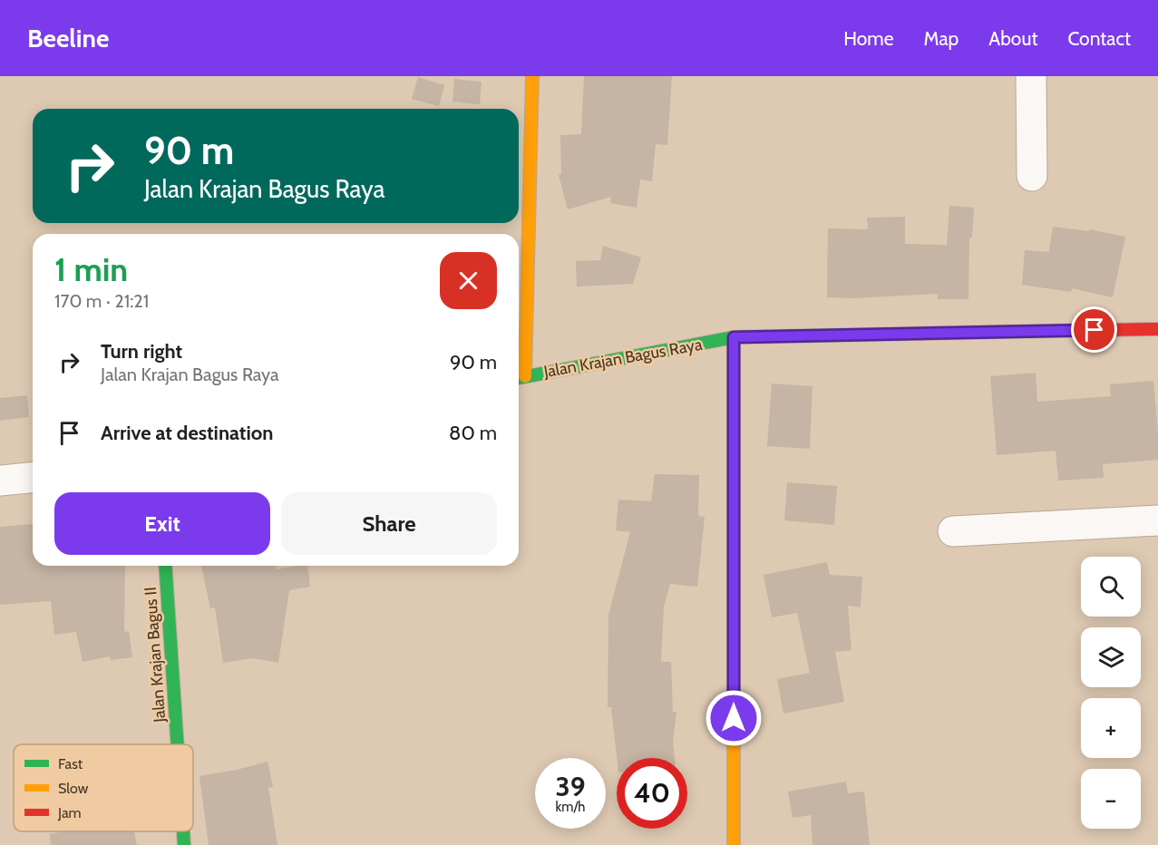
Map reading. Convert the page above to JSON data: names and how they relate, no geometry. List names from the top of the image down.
{
  "streets": {
    "street": ["Jalan Krajan Bagus Raya", "Jalan Krajan Bagus II"]
  },
  "legend": ["Fast", "Slow", "Jam"],
  "page": {
    "header": "Beeline",
    "nav": [
      "Home",
      "Map",
      "About",
      "Contact"
    ],
    "turn": ["90 m", "Jalan Krajan Bagus Raya"],
    "heading": ["1 min", "170 m · 21:21"],
    "list": [
      {
        "name": "Turn right",
        "note": "Jalan Krajan Bagus Raya",
        "value": "90 m"
      },
      {
        "name": "Arrive at destination",
        "value": "80 m"
      }
    ],
    "buttons": ["Exit", "Share"],
    "map_buttons": ["+", "−"],
    "speed": "39 km/h",
    "limit": "40"
  }
}
